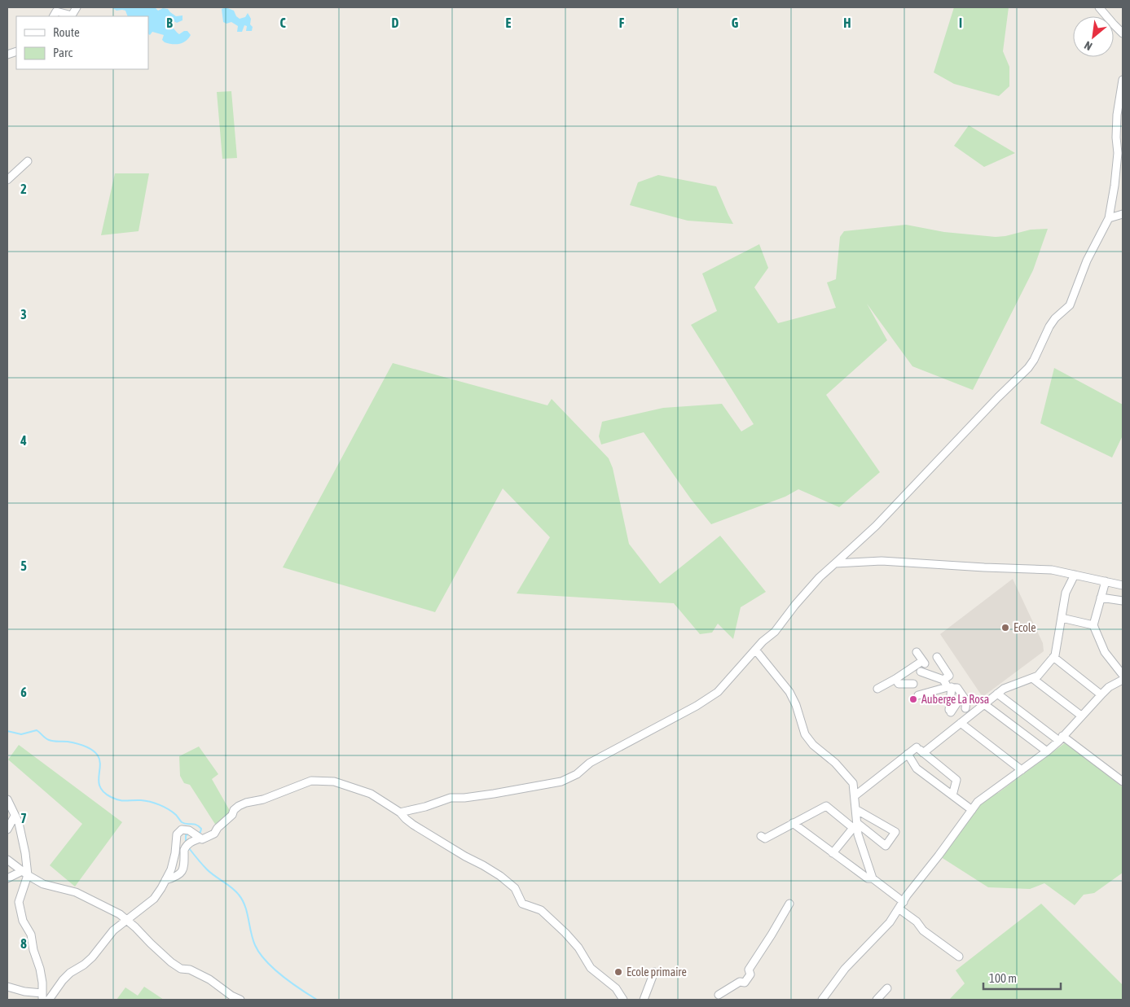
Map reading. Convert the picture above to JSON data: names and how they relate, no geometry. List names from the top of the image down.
{
  "places": ["Ecole", "Auberge La Rosa", "Ecole primaire"],
  "legend": ["Route", "Parc"],
  "scale_bar": "100 m",
  "north": "bottom left",
  "grid": {
    "columns": [
      "B",
      "C",
      "D",
      "E",
      "F",
      "G",
      "H",
      "I"
    ],
    "rows": [
      "2",
      "3",
      "4",
      "5",
      "6",
      "7",
      "8"
    ]
  }
}
